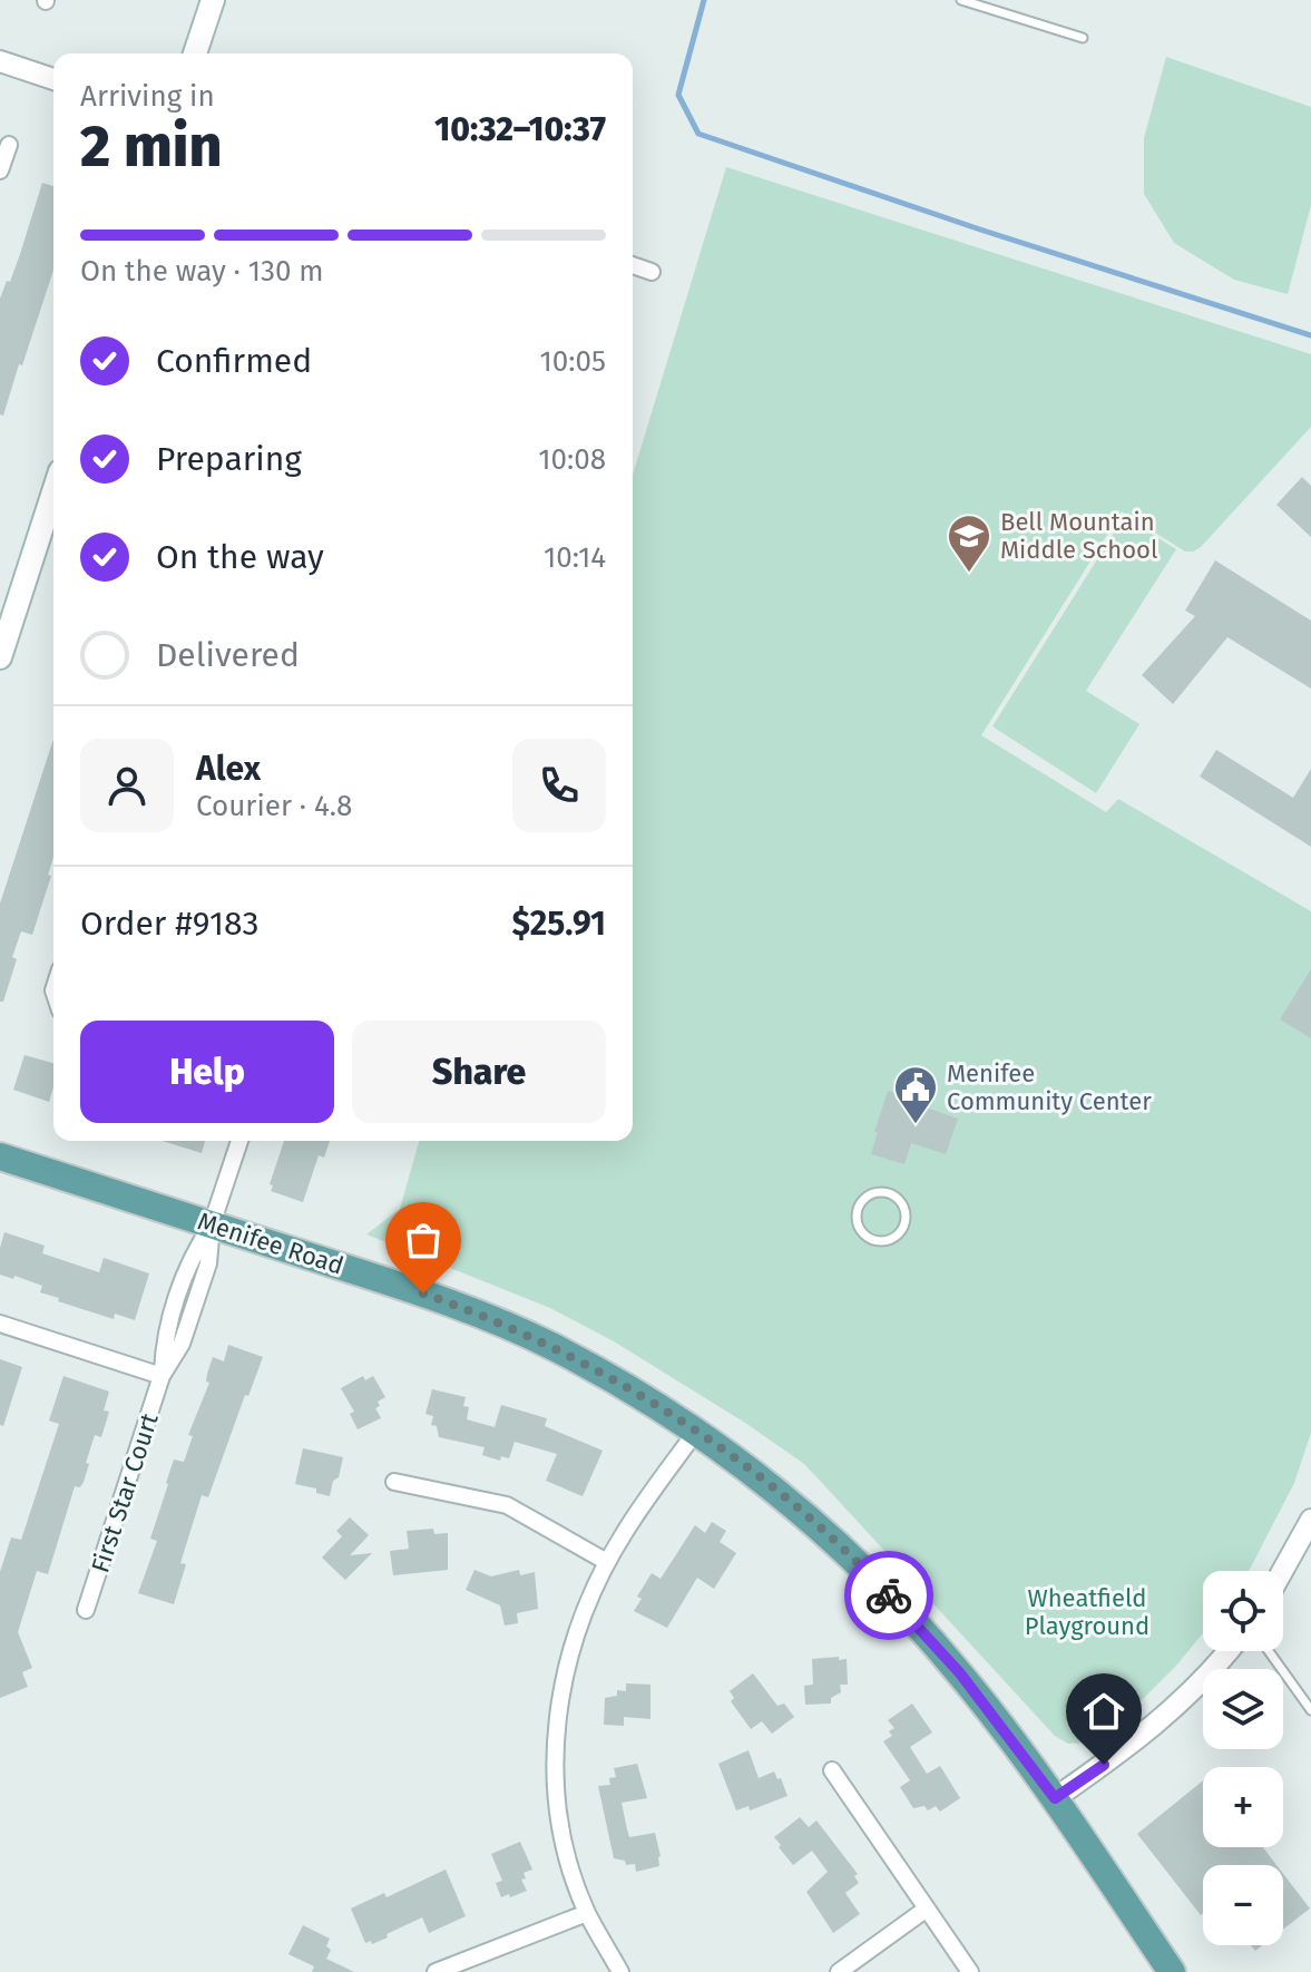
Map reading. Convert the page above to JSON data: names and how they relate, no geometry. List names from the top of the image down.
{
  "streets": {
    "main road": ["Menifee Road"],
    "street": ["First Star Court"]
  },
  "crossings": [
    ["Menifee Road", "First Star Court"]
  ],
  "parks": ["Wheatfield Playground"],
  "places": {
    "school or university": ["Bell Mountain Middle School"],
    "public building": ["Menifee Community Center"]
  },
  "page": {
    "heading": ["2 min", "Arriving in", "10:32–10:37"],
    "panel": [
      "Alex",
      "Courier · 4.8",
      "Order #9183",
      "$25.91"
    ],
    "bar": "On the way · 130 m",
    "list": [
      ["Confirmed", "10:05"],
      ["Preparing", "10:08"],
      ["On the way", "10:14"],
      "Delivered"
    ],
    "buttons": ["Help", "Share"],
    "map_buttons": ["+", "−"]
  }
}
